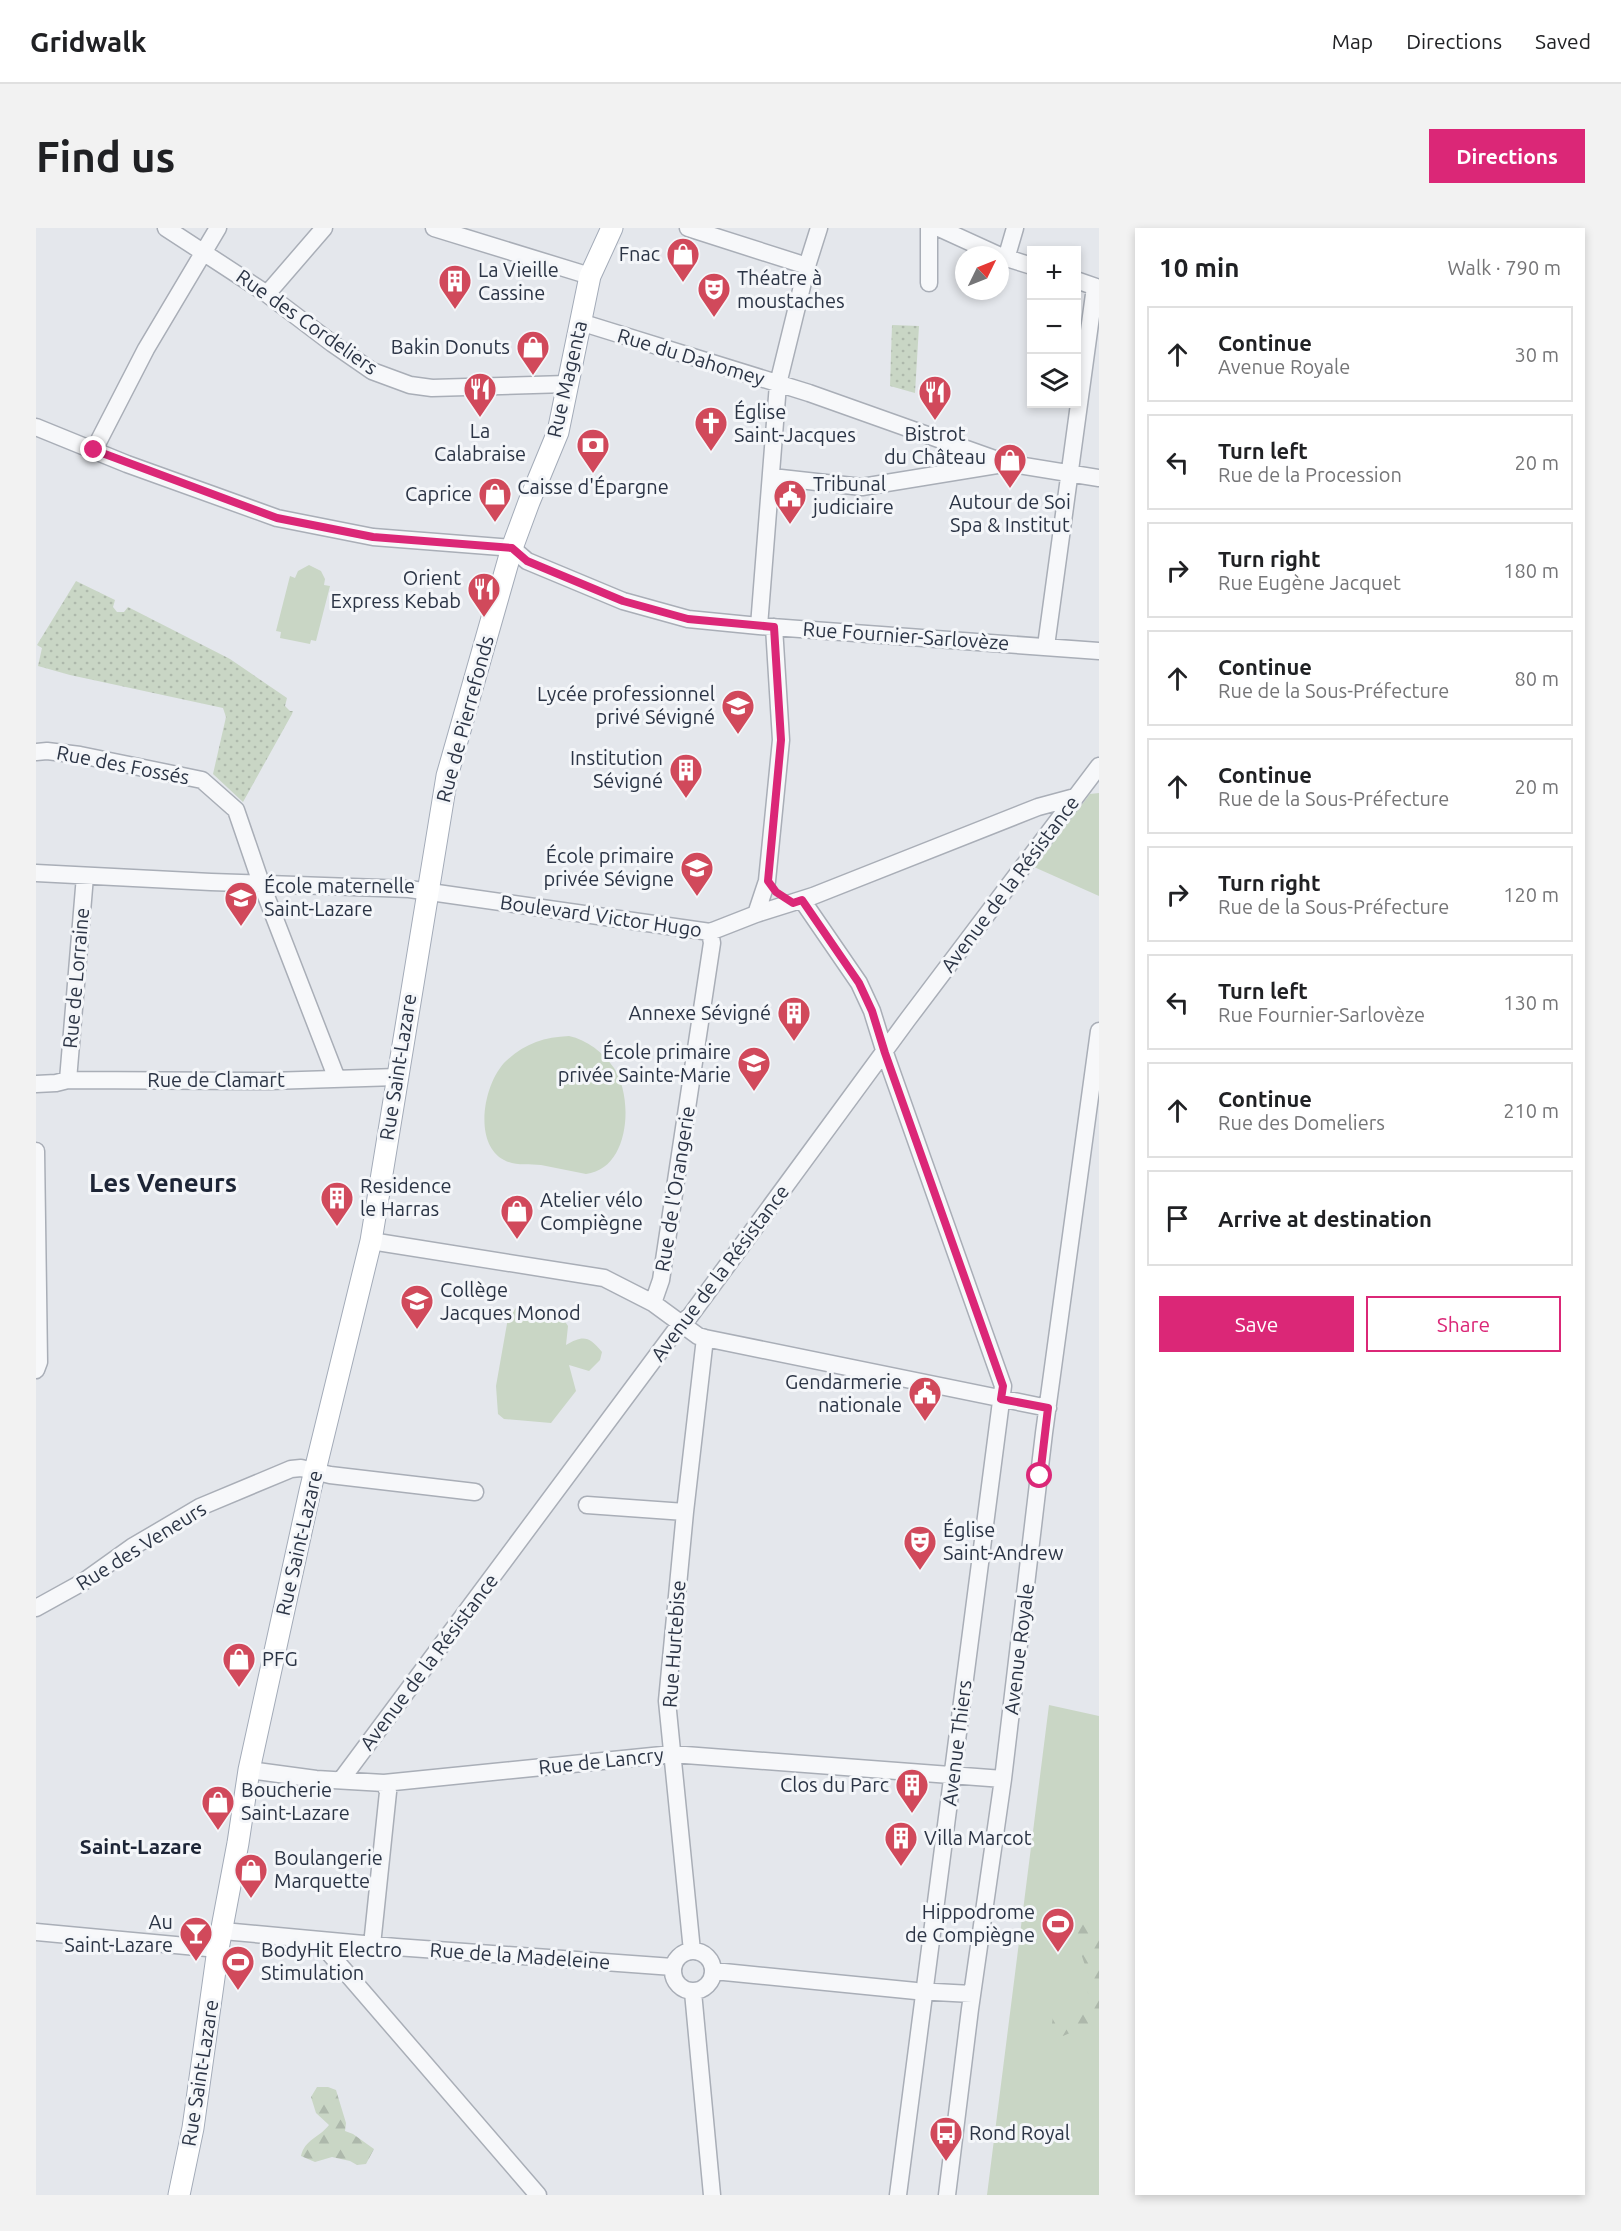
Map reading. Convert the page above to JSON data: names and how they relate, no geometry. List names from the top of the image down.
{
  "streets": {
    "main road": ["Rue Magenta", "Rue de Pierrefonds", "Rue Saint-Lazare"],
    "street": [
      "Rue des Cordeliers",
      "Rue du Dahomey",
      "Rue Fournier-Sarlovèze",
      "Rue des Fossés",
      "Avenue de la Résistance",
      "Boulevard Victor Hugo",
      "Rue de Lorraine",
      "Rue de Clamart",
      "Rue de l'Orangerie",
      "Rue des Veneurs",
      "Rue Hurtebise",
      "Avenue Royale",
      "Avenue Thiers",
      "Rue de Lancry",
      "Rue de la Madeleine"
    ]
  },
  "crossings": [
    ["Rue des Cordeliers", "Rue Magenta"],
    ["Rue du Dahomey", "Rue Magenta"],
    ["Rue Magenta", "Rue Fournier-Sarlovèze"],
    ["Rue Magenta", "Rue de Pierrefonds"],
    ["Rue Fournier-Sarlovèze", "Rue de Pierrefonds"],
    ["Rue de Pierrefonds", "Boulevard Victor Hugo"],
    ["Rue de Pierrefonds", "Rue Saint-Lazare"],
    ["Rue des Fossés", "Boulevard Victor Hugo"],
    ["Rue des Fossés", "Rue de Clamart"],
    ["Avenue de la Résistance", "Boulevard Victor Hugo"],
    ["Avenue de la Résistance", "Avenue Thiers"],
    ["Avenue de la Résistance", "Rue de Lancry"],
    ["Boulevard Victor Hugo", "Rue de Lorraine"],
    ["Boulevard Victor Hugo", "Rue Saint-Lazare"],
    ["Boulevard Victor Hugo", "Rue de l'Orangerie"],
    ["Boulevard Victor Hugo", "Avenue Thiers"],
    ["Rue de Lorraine", "Rue de Clamart"],
    ["Rue Saint-Lazare", "Rue de Clamart"],
    ["Rue Saint-Lazare", "Rue des Veneurs"],
    ["Rue Saint-Lazare", "Rue de Lancry"],
    ["Rue Saint-Lazare", "Rue de la Madeleine"],
    ["Rue Hurtebise", "Rue de Lancry"],
    ["Rue Hurtebise", "Rue de la Madeleine"],
    ["Avenue Royale", "Rue de Lancry"],
    ["Avenue Thiers", "Rue de Lancry"]
  ],
  "districts": ["Les Veneurs", "Saint-Lazare"],
  "places": {
    "shop": [
      "Fnac",
      "Bakin Donuts",
      "Autour de Soi Spa & Institut",
      "Caprice",
      "Atelier vélo Compiègne",
      "PFG",
      "Boucherie Saint-Lazare",
      "Boulangerie Marquette"
    ],
    "building": [
      "La Vieille Cassine",
      "Institution Sévigné",
      "Annexe Sévigné",
      "Residence le Harras",
      "Clos du Parc",
      "Villa Marcot"
    ],
    "theatre": ["Théatre à moustaches", "Église Saint-Andrew"],
    "restaurant": ["La Calabraise", "Bistrot du Château", "Orient Express Kebab"],
    "church": ["Église Saint-Jacques"],
    "bank": ["Caisse d'Épargne"],
    "public building": ["Tribunal judiciaire", "Gendarmerie nationale"],
    "school or university": [
      "Lycée professionnel privé Sévigné",
      "École primaire privée Sévigne",
      "École maternelle Saint-Lazare",
      "École primaire privée Sainte-Marie",
      "Collège Jacques Monod"
    ],
    "sports": ["Hippodrome de Compiègne", "BodyHit Electro Stimulation"],
    "bar": ["Au Saint-Lazare"],
    "bus stop": ["Rond Royal"]
  },
  "north": "top right",
  "page": {
    "header": "Gridwalk",
    "nav": ["Map", "Directions", "Saved"],
    "buttons": [
      "Directions",
      ["Save", "Share"]
    ],
    "title": "Find us",
    "heading": ["10 min", "Walk · 790 m"],
    "map_buttons": ["+", "−"],
    "list": [
      ["Continue", "Avenue Royale", "30 m"],
      ["Turn left", "Rue de la Procession", "20 m"],
      ["Turn right", "Rue Eugène Jacquet", "180 m"],
      ["Continue", "Rue de la Sous-Préfecture", "80 m"],
      ["Continue", "Rue de la Sous-Préfecture", "20 m"],
      ["Turn right", "Rue de la Sous-Préfecture", "120 m"],
      ["Turn left", "Rue Fournier-Sarlovèze", "130 m"],
      ["Continue", "Rue des Domeliers", "210 m"],
      "Arrive at destination"
    ]
  }
}
